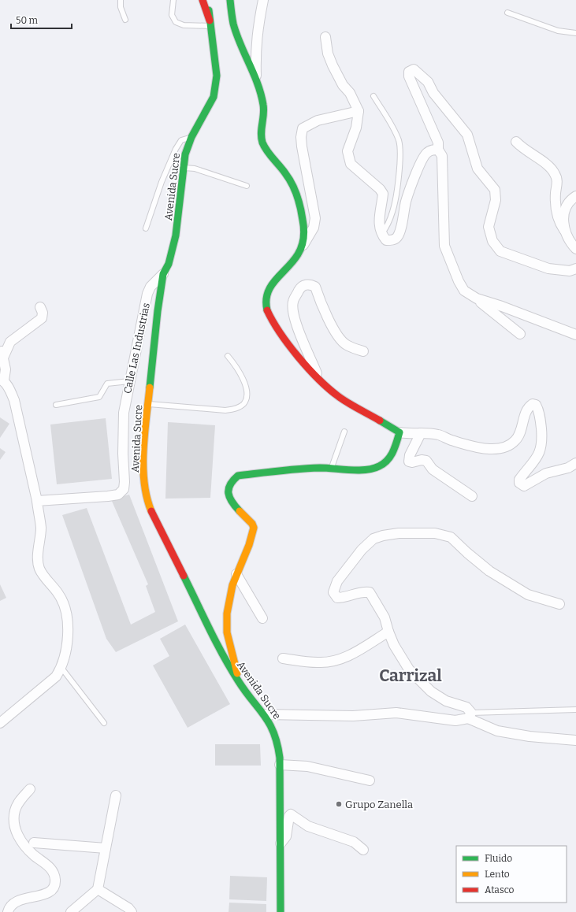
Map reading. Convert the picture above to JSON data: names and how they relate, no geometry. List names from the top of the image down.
{
  "streets": {
    "street": ["Avenida Sucre", "Calle Las Industrias"]
  },
  "crossings": [
    ["Avenida Sucre", "Calle Las Industrias"]
  ],
  "districts": ["Carrizal"],
  "places": ["Grupo Zanella"],
  "legend": ["Fluido", "Lento", "Atasco"],
  "scale_bar": "50 m"
}
